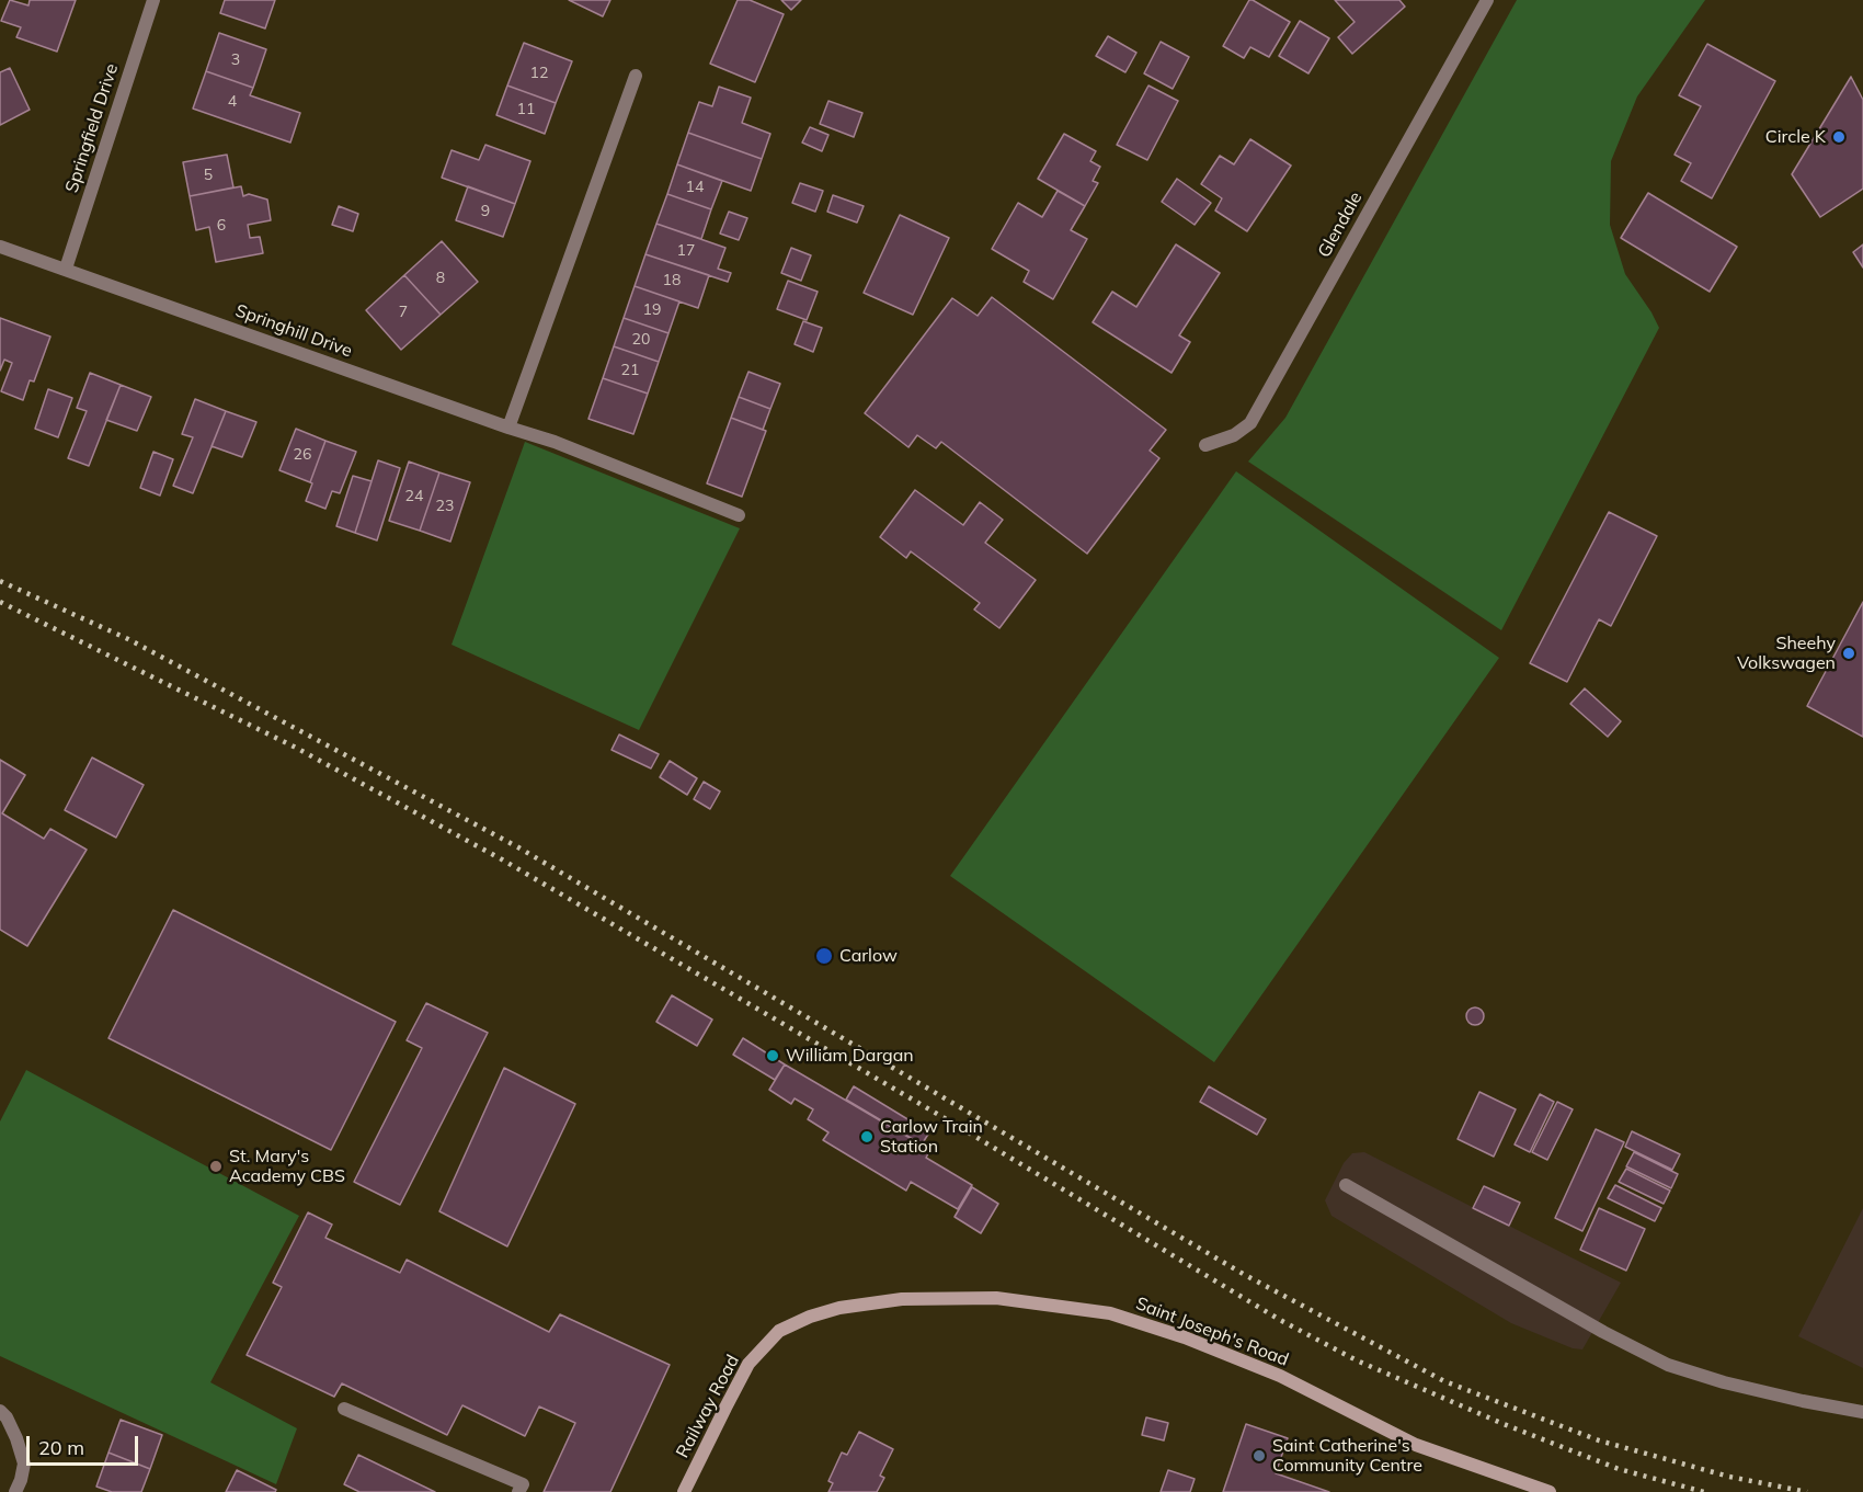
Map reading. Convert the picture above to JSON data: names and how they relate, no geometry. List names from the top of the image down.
{
  "streets": {
    "street": [
      "Springfield Drive",
      "Glendale",
      "Springhill Drive",
      "Saint Joseph's Road",
      "Railway Road"
    ]
  },
  "crossings": [
    ["Springfield Drive", "Springhill Drive"],
    ["Saint Joseph's Road", "Railway Road"]
  ],
  "places": [
    "Circle K",
    "Sheehy Volkswagen",
    "Carlow",
    "William Dargan",
    "Carlow Train Station",
    "St. Mary's Academy CBS",
    "Saint Catherine's Community Centre"
  ],
  "house_numbers": [
    "3",
    "12",
    "4",
    "11",
    "5",
    "14",
    "9",
    "6",
    "17",
    "8",
    "18",
    "19",
    "7",
    "20",
    "21",
    "26",
    "24",
    "23"
  ],
  "scale_bar": "20 m"
}
